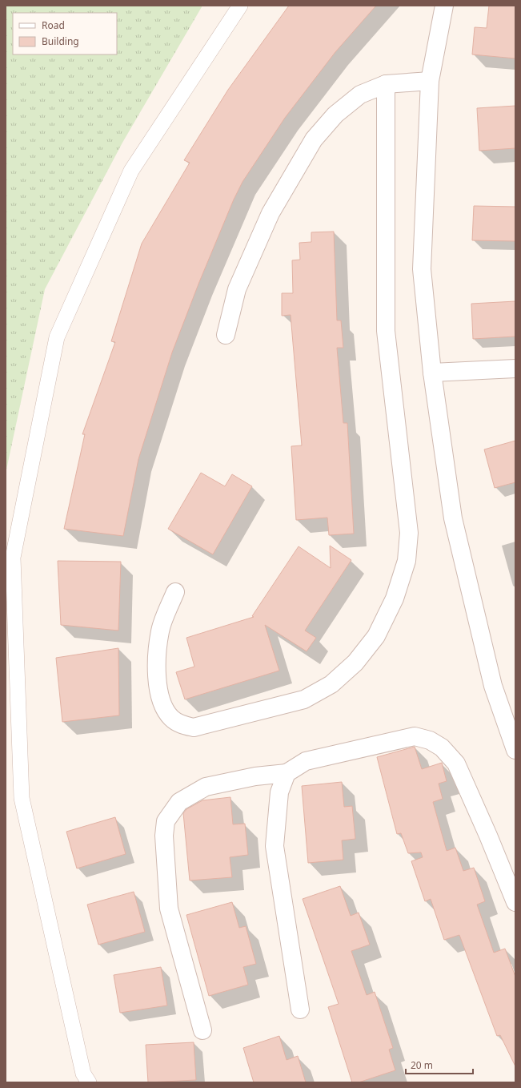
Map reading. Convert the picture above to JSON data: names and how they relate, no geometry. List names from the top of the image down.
{
  "legend": ["Road", "Building"],
  "scale_bar": "20 m"
}
